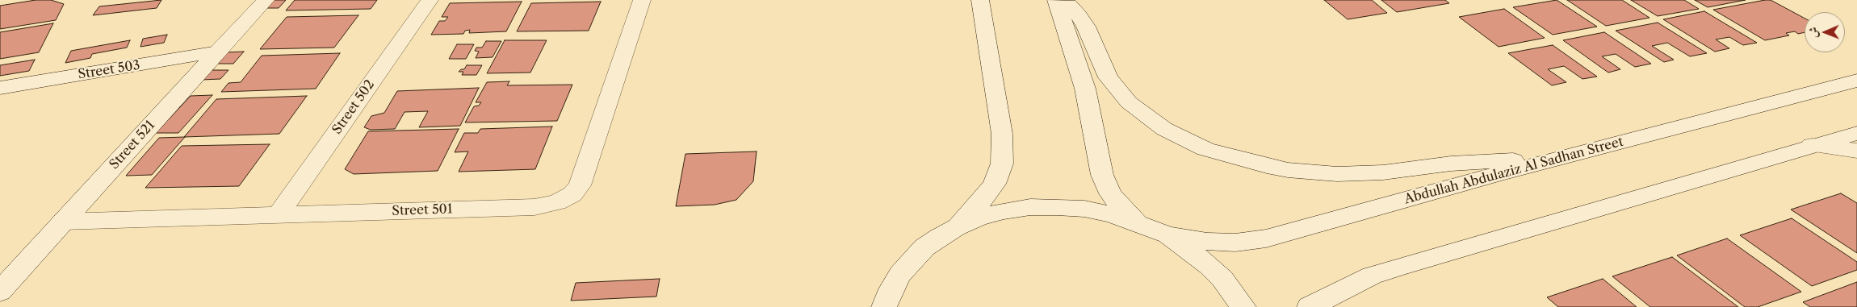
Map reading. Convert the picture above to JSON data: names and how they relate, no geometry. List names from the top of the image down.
{
  "streets": {
    "street": [
      "Street 503",
      "Street 502",
      "Street 521",
      "Abdullah Abdulaziz Al Sadhan Street",
      "Street 501"
    ]
  },
  "crossings": [
    ["Street 503", "Street 521"],
    ["Street 502", "Street 501"],
    ["Street 521", "Street 501"]
  ],
  "north": "left"
}
